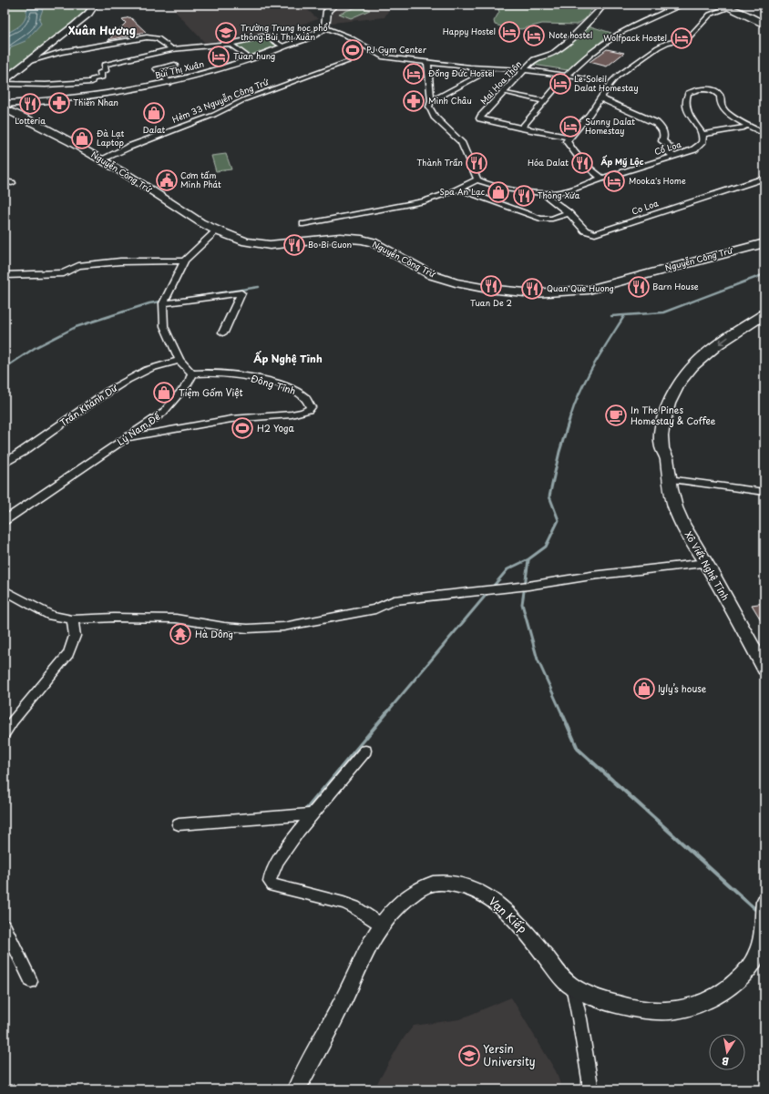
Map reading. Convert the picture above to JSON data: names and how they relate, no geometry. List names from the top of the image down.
{
  "streets": {
    "main road": ["Nguyễn Công Trứ", "Xô Viết Nghệ Tĩnh"],
    "street": [
      "Bùi Thị Xuân",
      "Mai Hoa Thôn",
      "Hẻm 33 Nguyễn Công Trứ",
      "Cổ Loa",
      "Co Loa",
      "Đông Tĩnh",
      "Trần Khánh Dư",
      "Lý Nam Đế",
      "Vạn Kiếp"
    ]
  },
  "crossings": [
    ["Hẻm 33 Nguyễn Công Trứ", "Nguyễn Công Trứ"],
    ["Cổ Loa", "Co Loa"],
    ["Đông Tĩnh", "Lý Nam Đế"]
  ],
  "districts": ["Xuân Hương", "Ấp Mỹ Lộc", "Ấp Nghệ Tĩnh"],
  "places": {
    "hotel": [
      "Happy Hostel",
      "Note hostel",
      "Wolfpack Hostel",
      "Tuan hung",
      "Đồng Đức Hostel",
      "Le Soleil Dalat Homestay",
      "Sunny Dalat Homestay",
      "Mooka's Home"
    ],
    "school or university": ["Trường Trung học phổ thông Bùi Thị Xuân", "Yersin University"],
    "sports": ["PJ Gym Center", "H2 Yoga"],
    "pharmacy": ["Minh Châu", "Thien Nhan"],
    "restaurant": [
      "Lotteria",
      "Thành Trần",
      "Hóa Dalat",
      "Thông Xưa",
      "Bo Bi Cuon",
      "Tuan De 2",
      "Barn House",
      "Quan Que Huong"
    ],
    "shop": [
      "Dalat",
      "Đà Lạt Laptop",
      "Spa An Lạc",
      "Tiệm Gốm Việt",
      "lyly’s house"
    ],
    "public building": ["Cơm tấm Minh Phát"],
    "cafe": ["In The Pines Homestay & Coffee"],
    "temple": ["Hà Dông"]
  },
  "north": "bottom"
}
